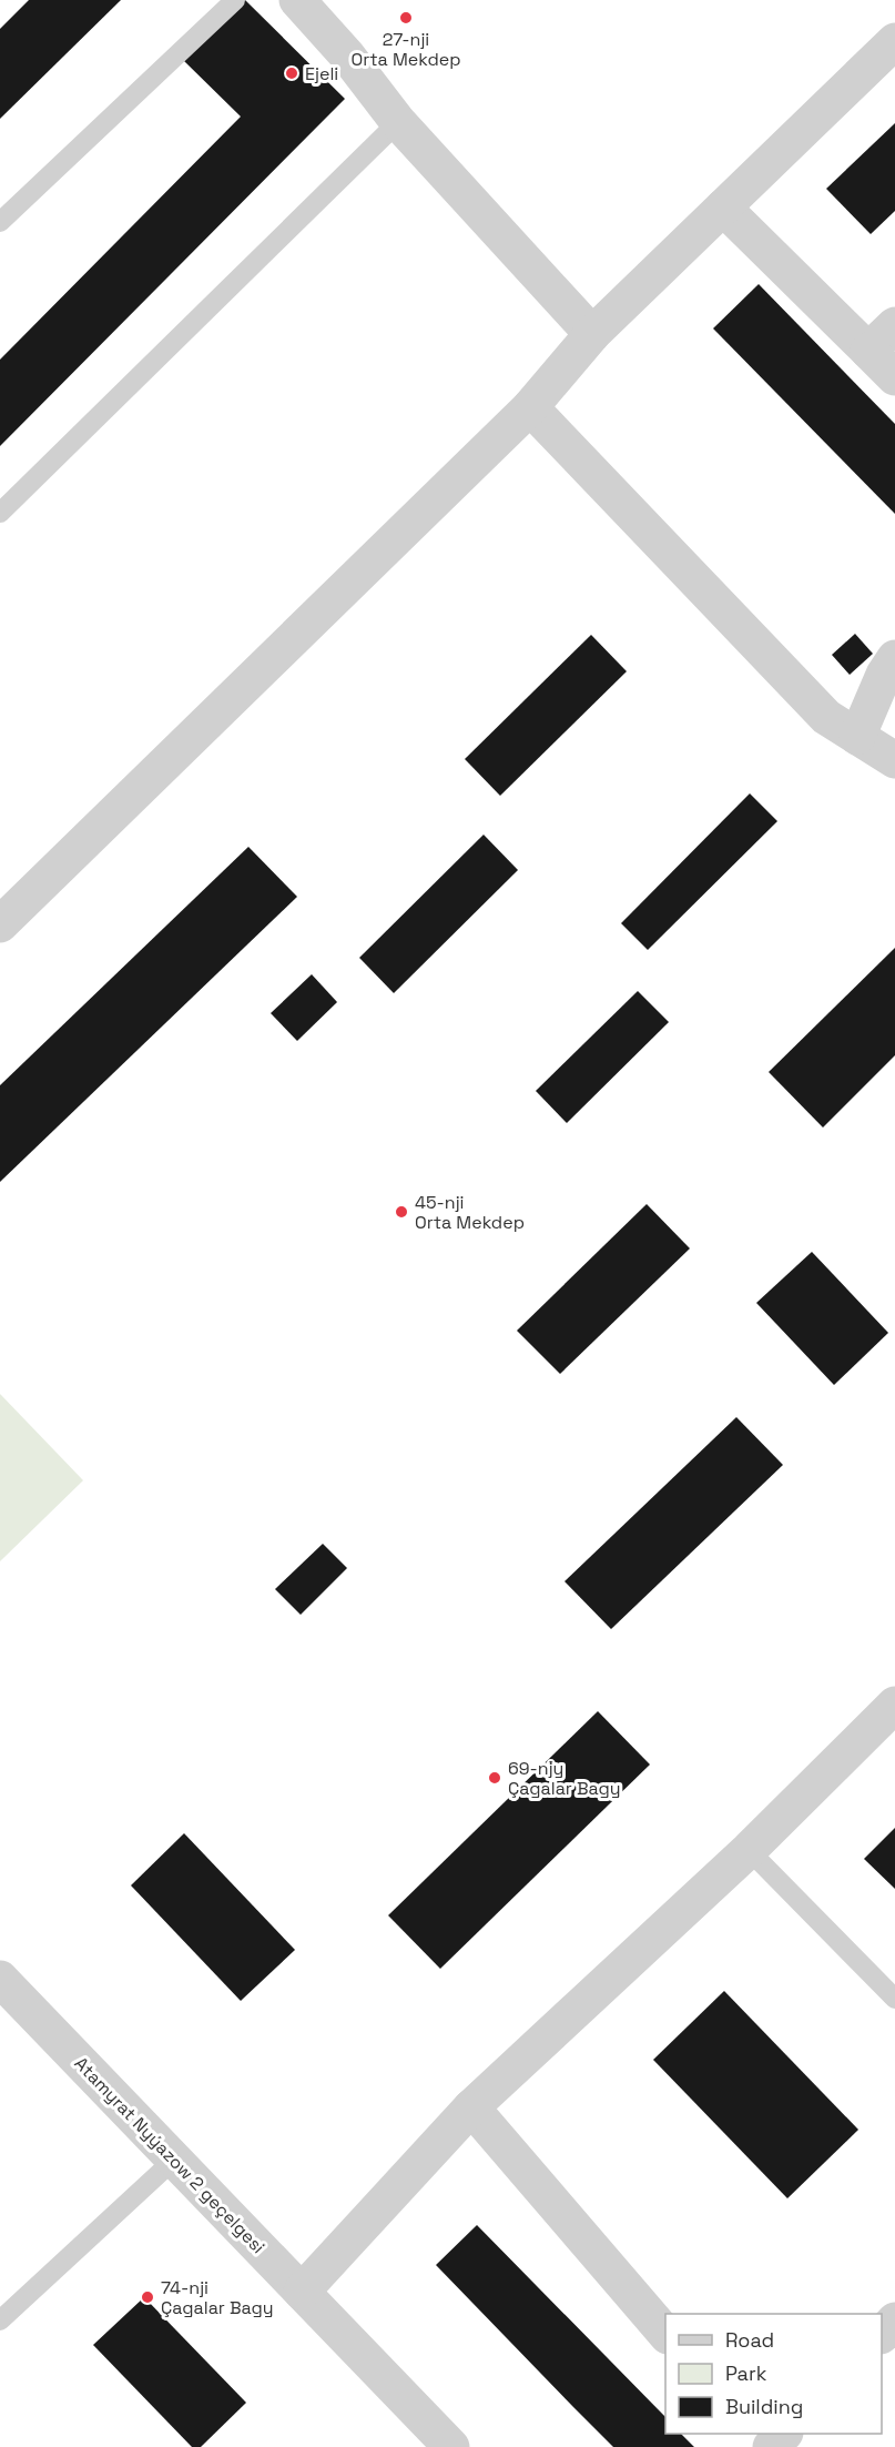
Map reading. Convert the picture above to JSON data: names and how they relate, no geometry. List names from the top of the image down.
{
  "streets": {
    "street": ["Atamyrat Nyýazow 2 geçelgesi"]
  },
  "places": [
    "27-nji Orta Mekdep",
    "Ejeli",
    "45-nji Orta Mekdep",
    "69-njy Çagalar Bagy",
    "74-nji Çagalar Bagy"
  ],
  "legend": ["Road", "Park", "Building"]
}
